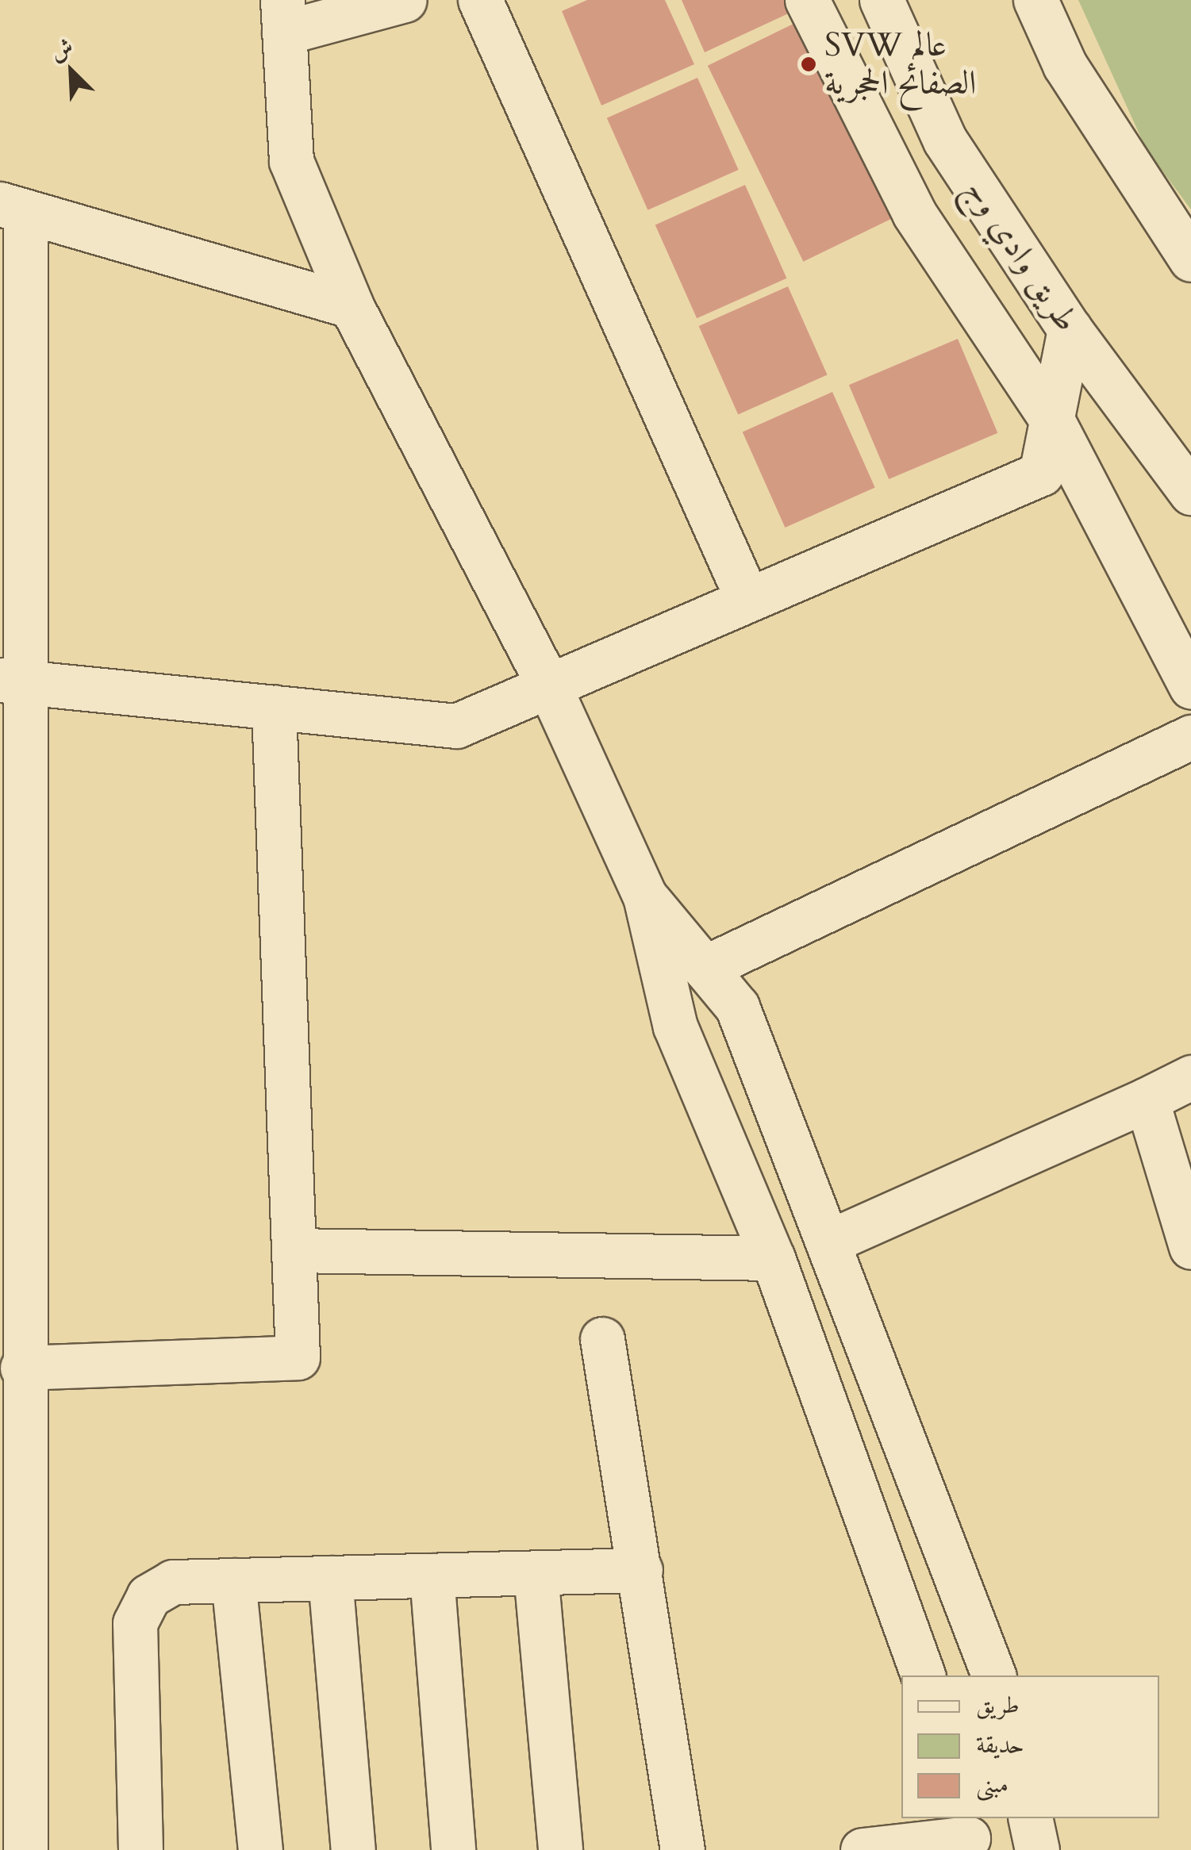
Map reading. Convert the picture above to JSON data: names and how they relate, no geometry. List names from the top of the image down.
{
  "streets": {
    "street": ["طريق وادي وج"]
  },
  "places": ["SVW عالم الصفائح الحجرية"],
  "legend": ["طريق", "حديقة", "مبنى"],
  "north": "top left"
}
